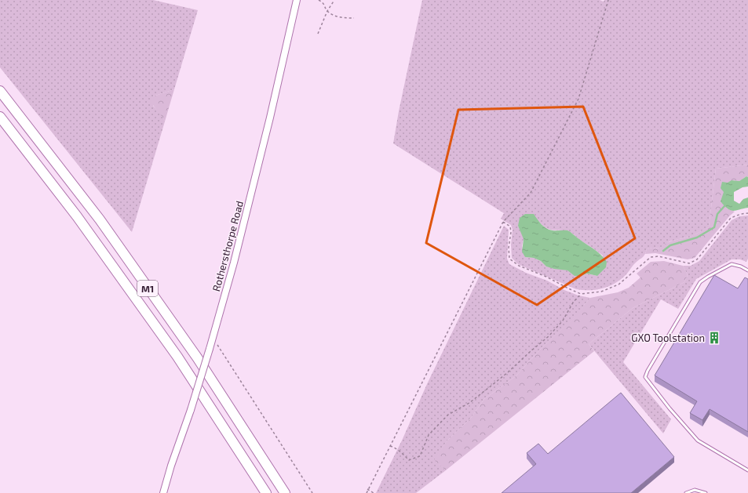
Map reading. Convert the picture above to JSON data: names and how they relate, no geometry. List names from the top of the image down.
{
  "streets": {
    "highway": ["M1"],
    "street": ["Rothersthorpe Road"]
  },
  "places": {
    "building": ["GXO Toolstation"]
  }
}
